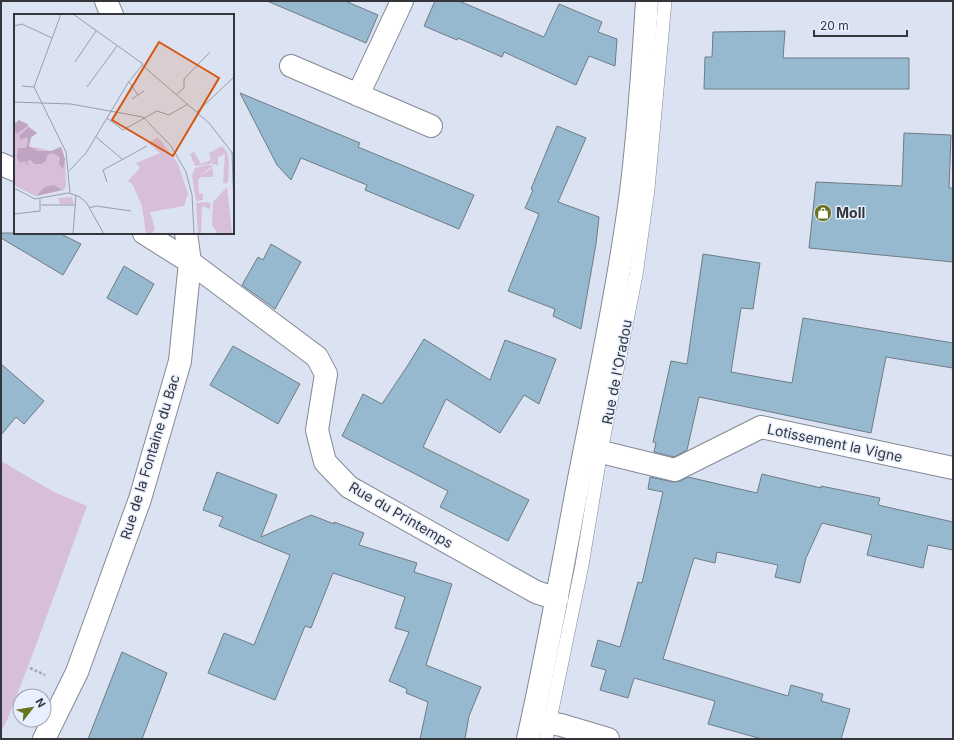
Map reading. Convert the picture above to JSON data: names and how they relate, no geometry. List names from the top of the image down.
{
  "streets": {
    "street": [
      "Rue de l'Oradou",
      "Lotissement la Vigne",
      "Rue de la Fontaine du Bac",
      "Rue du Printemps"
    ]
  },
  "crossings": [
    ["Rue de l'Oradou", "Lotissement la Vigne"],
    ["Rue de l'Oradou", "Rue du Printemps"],
    ["Rue de la Fontaine du Bac", "Rue du Printemps"]
  ],
  "places": {
    "shop": ["Moll"]
  },
  "scale_bar": "20 m",
  "north": "top right"
}
